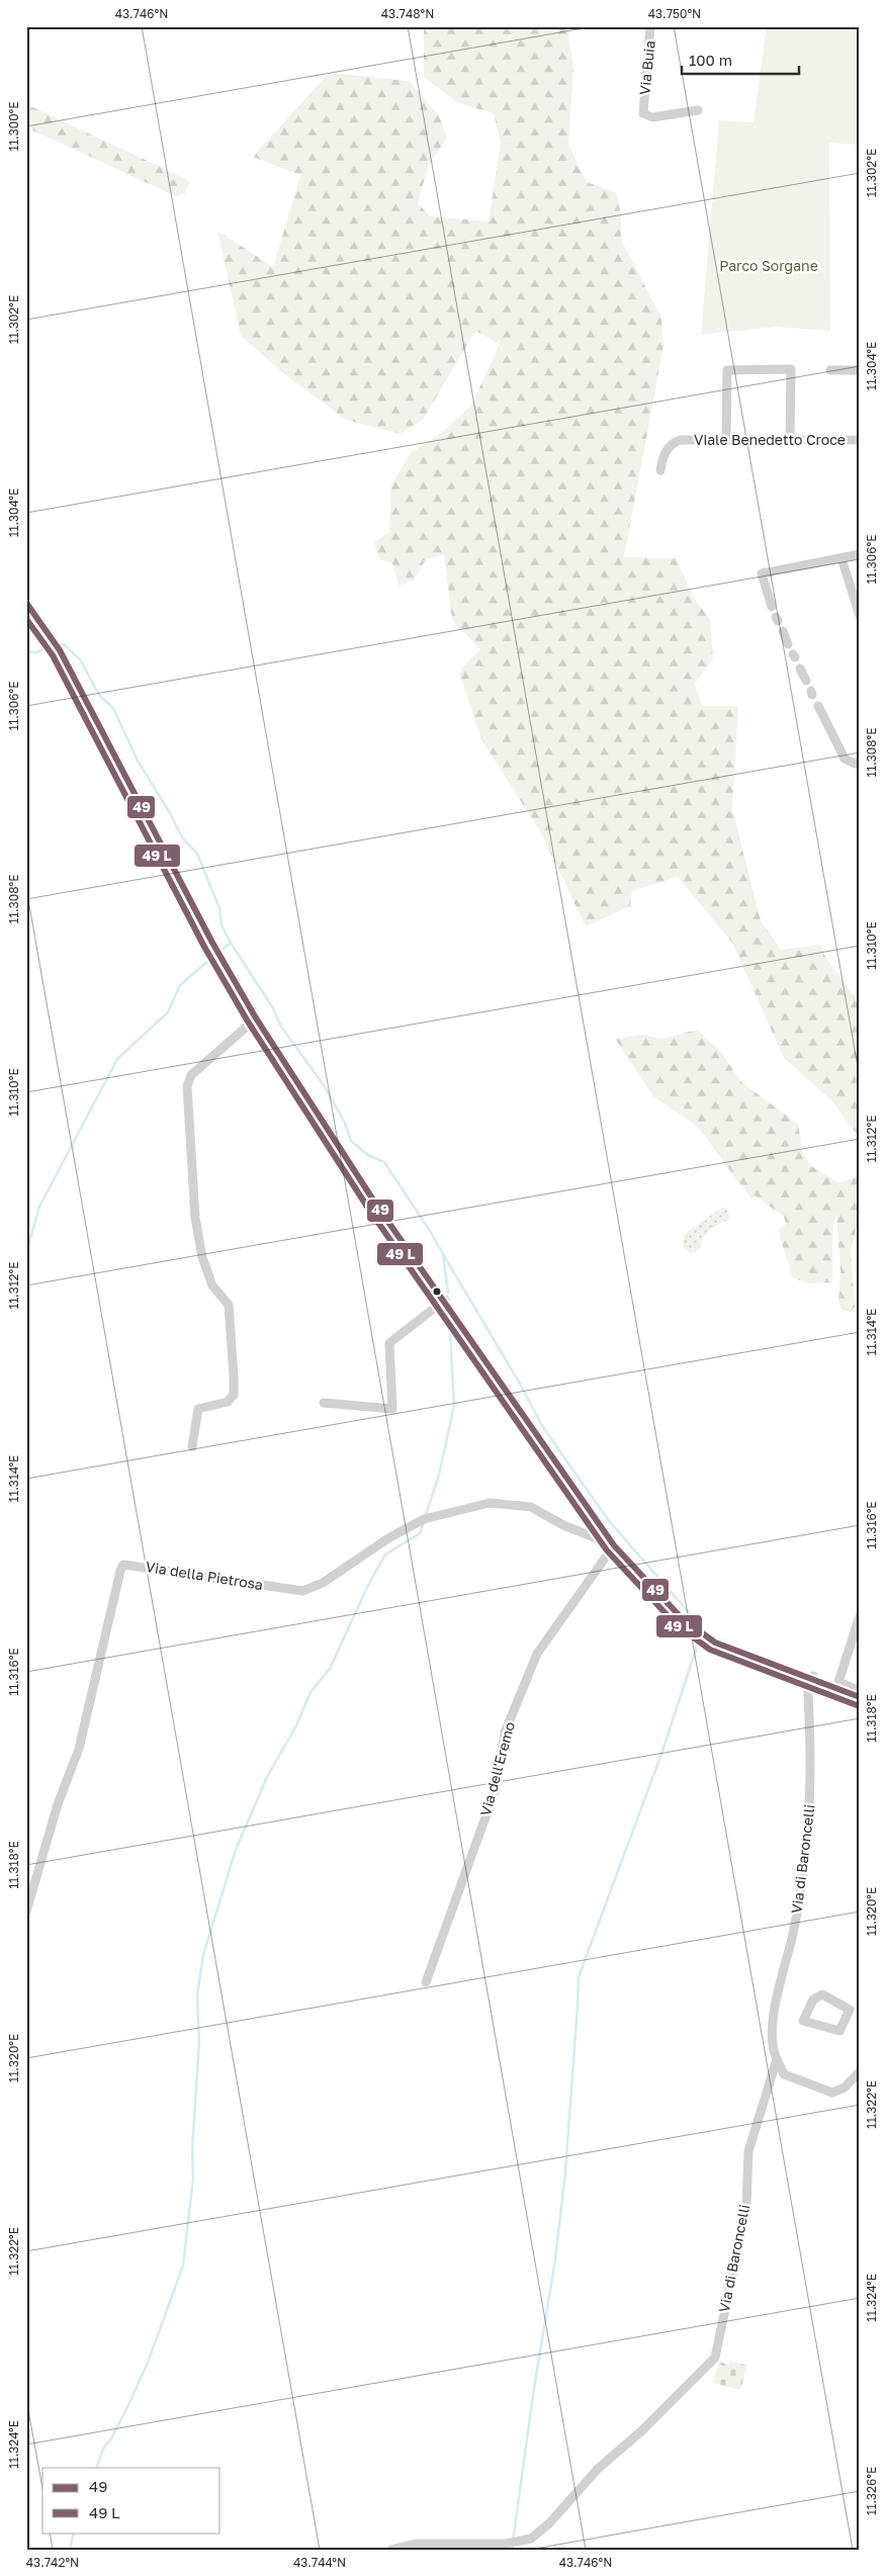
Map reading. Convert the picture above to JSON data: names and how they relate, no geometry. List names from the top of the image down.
{
  "streets": {
    "street": [
      "Via Buia",
      "Viale Benedetto Croce",
      "Via della Pietrosa",
      "Via dell'Eremo",
      "Via di Baroncelli"
    ]
  },
  "crossings": [
    ["Via della Pietrosa", "Via dell'Eremo"]
  ],
  "parks": ["Parco Sorgane"],
  "lines": ["transit line 49"],
  "legend": ["49", "49 L"],
  "scale_bar": "100 m",
  "coordinates": [
    "43.746°N",
    "43.748°N",
    "43.750°N",
    "11.300°E",
    "11.302°E",
    "11.304°E",
    "11.306°E",
    "11.308°E",
    "11.310°E",
    "11.312°E",
    "11.314°E",
    "11.316°E",
    "11.318°E",
    "11.320°E",
    "11.322°E",
    "11.324°E",
    "11.326°E",
    "43.742°N",
    "43.744°N"
  ]
}
